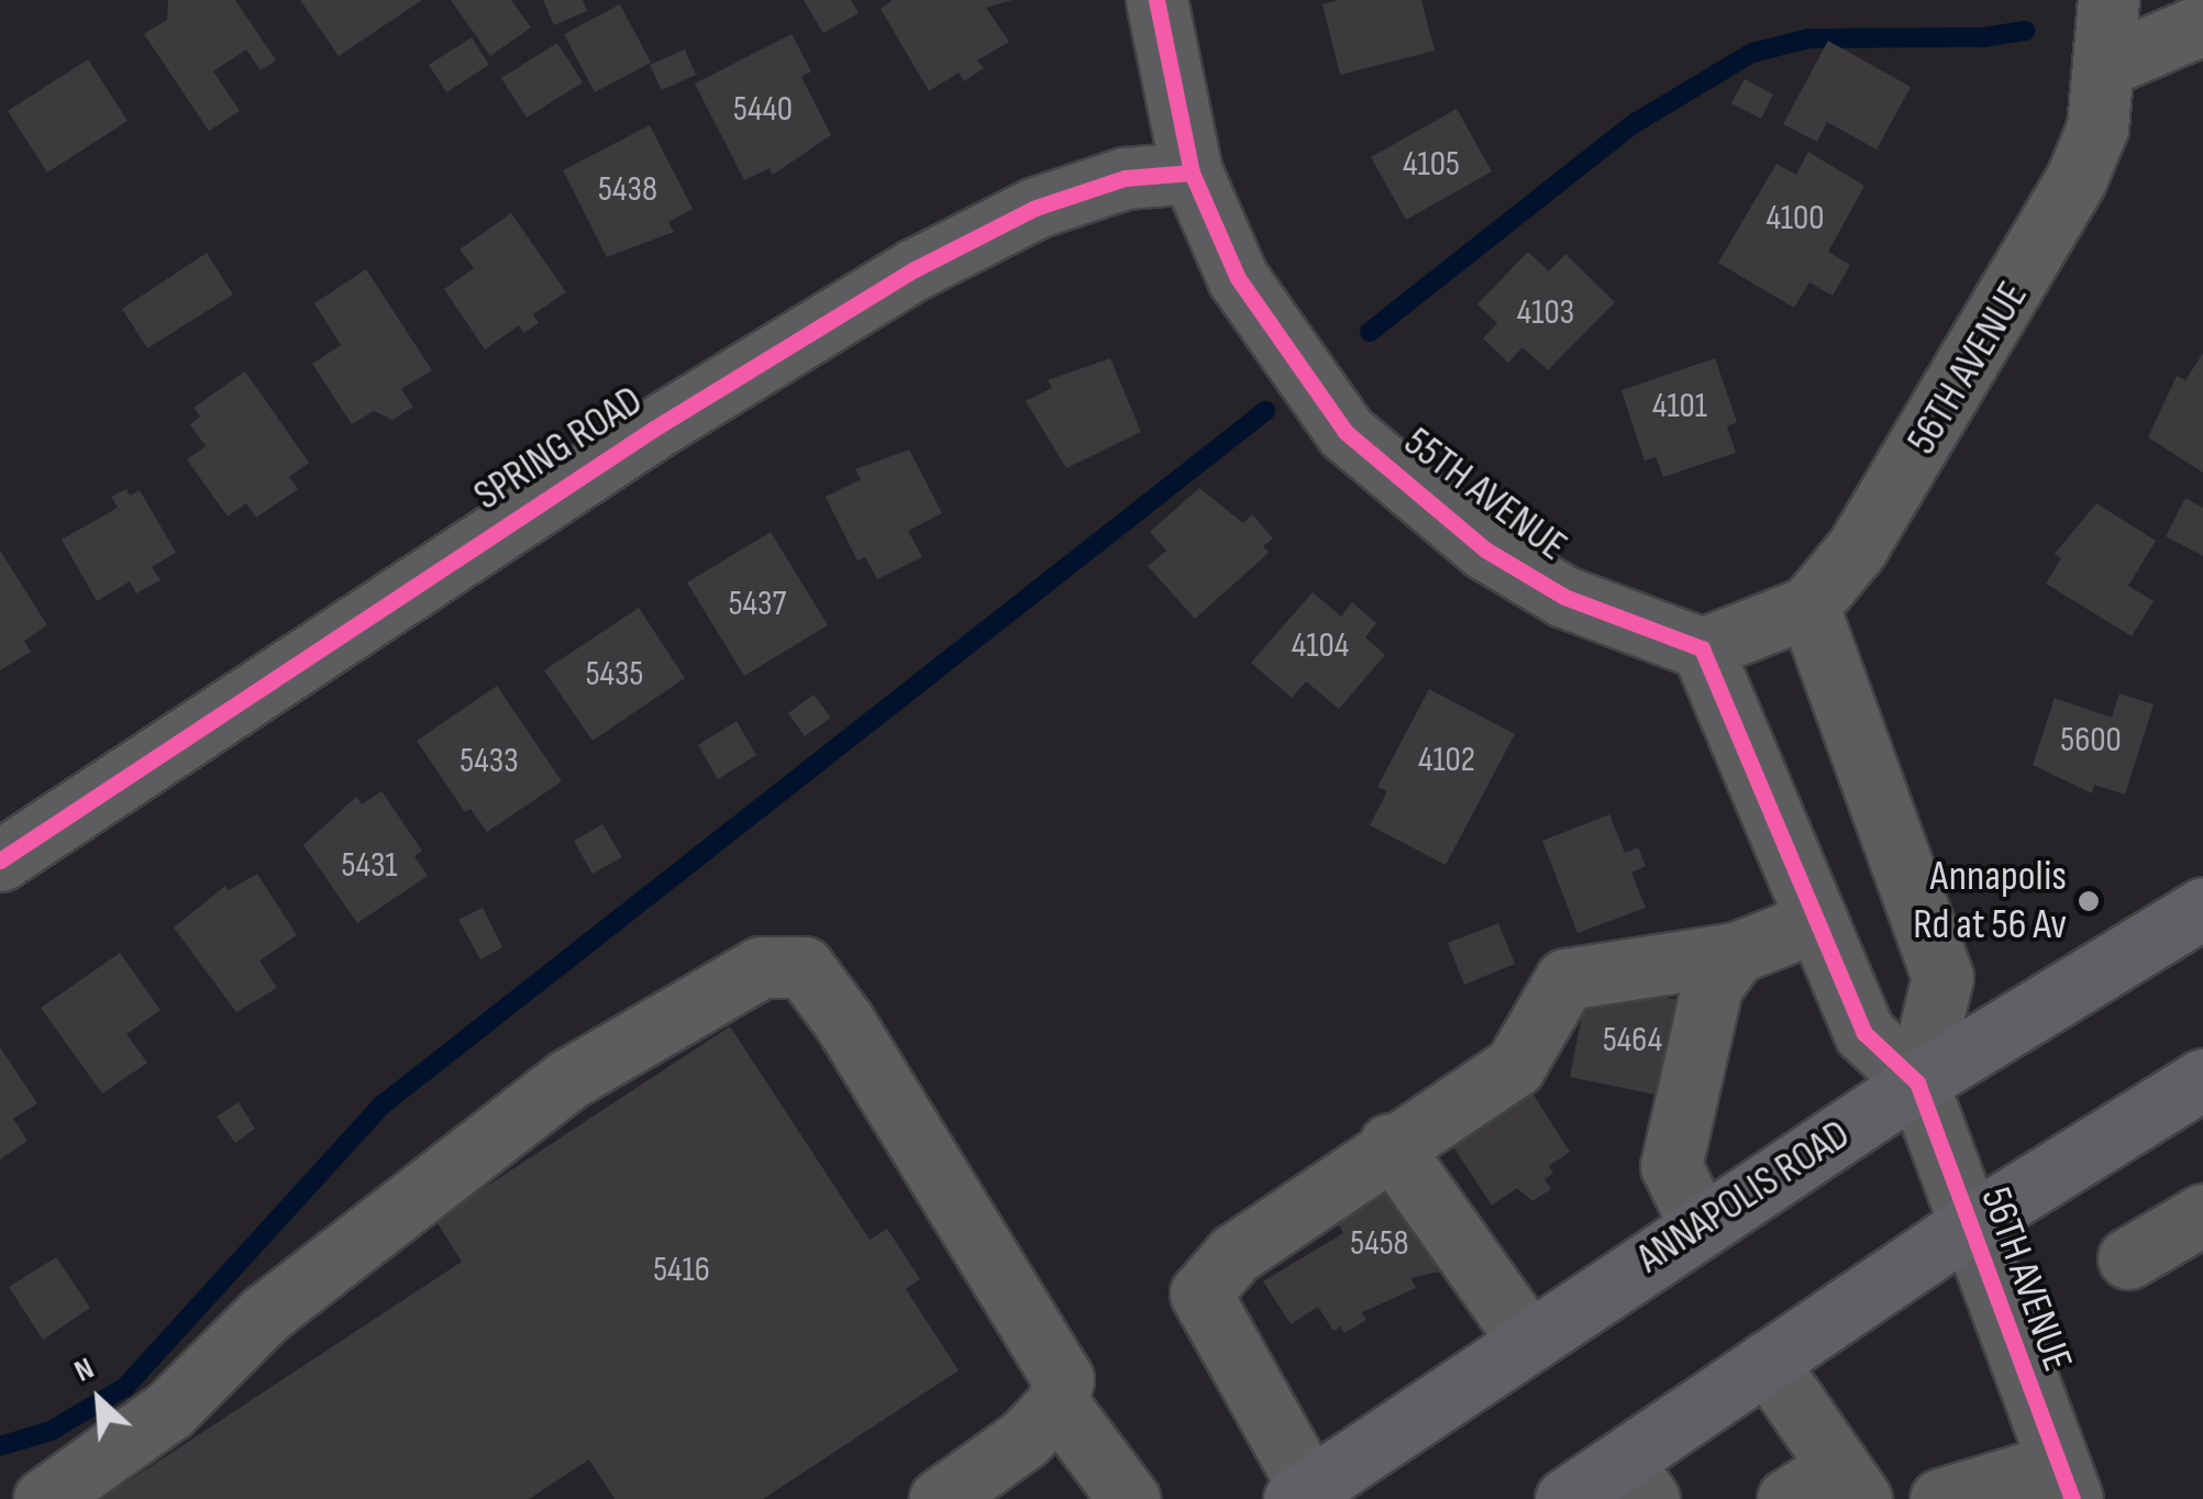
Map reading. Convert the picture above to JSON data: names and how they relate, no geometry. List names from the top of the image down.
{
  "streets": {
    "main road": ["ANNAPOLIS ROAD"],
    "street": ["56TH AVENUE", "SPRING ROAD", "55TH AVENUE"]
  },
  "crossings": [
    ["56TH AVENUE", "55TH AVENUE"],
    ["56TH AVENUE", "ANNAPOLIS ROAD"],
    ["SPRING ROAD", "55TH AVENUE"]
  ],
  "places": ["Annapolis Rd at 56 Av"],
  "house_numbers": [
    "5440",
    "4105",
    "5438",
    "4100",
    "4103",
    "4101",
    "5437",
    "4104",
    "5435",
    "5600",
    "4102",
    "5433",
    "5431",
    "5464",
    "5458",
    "5416"
  ],
  "north": "top left"
}
